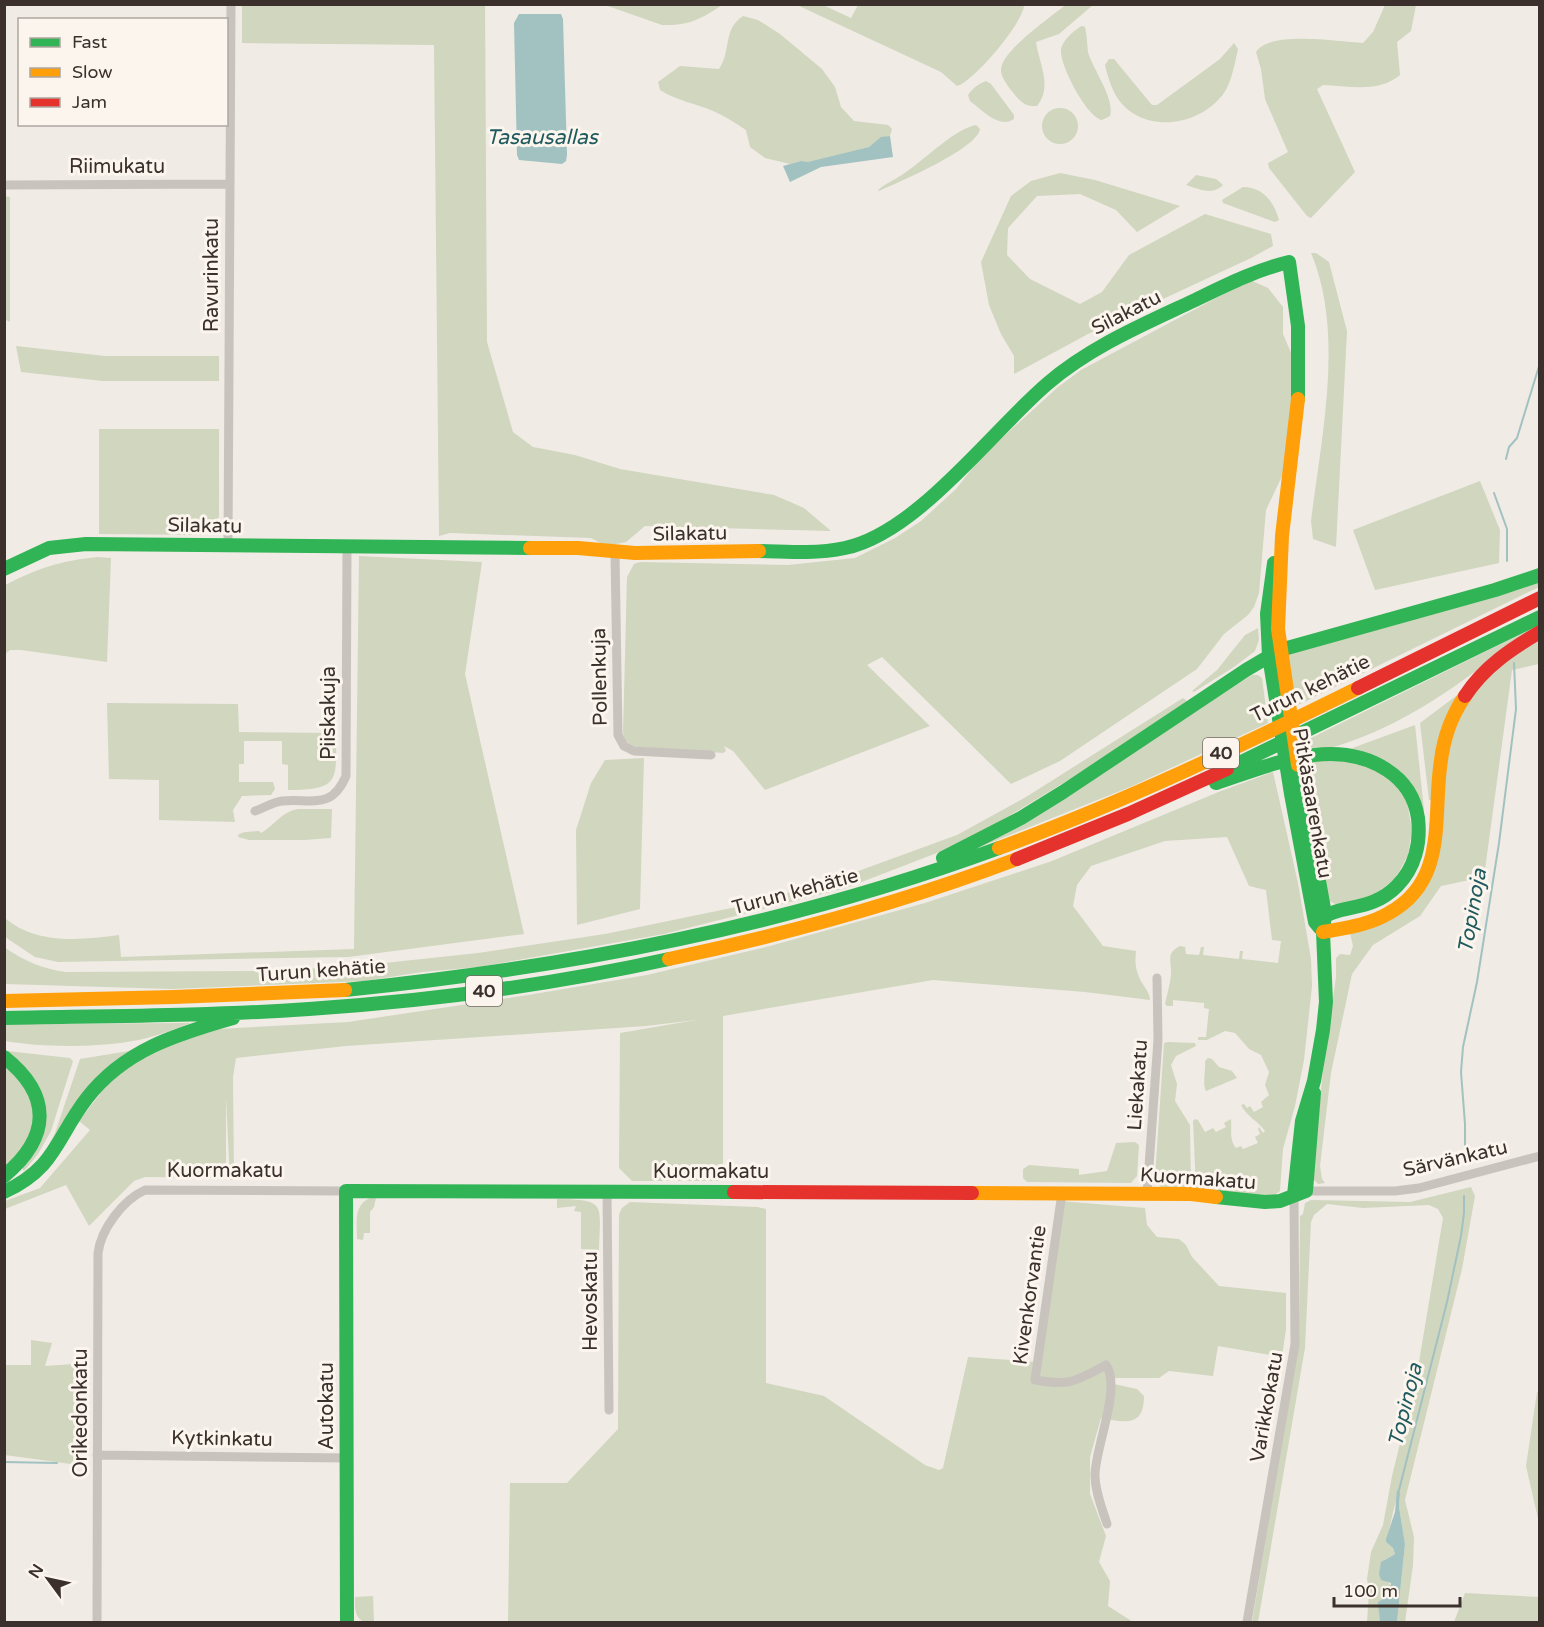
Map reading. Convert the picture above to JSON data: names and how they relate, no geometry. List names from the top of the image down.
{
  "streets": {
    "main road": [
      "Silakatu",
      "Turun kehätie",
      "40",
      "Pitkäsaarenkatu",
      "Kuormakatu",
      "Autokatu"
    ],
    "street": [
      "Riimukatu",
      "Ravurinkatu",
      "Pollenkuja",
      "Piiskakuja",
      "Liekakatu",
      "Särvänkatu",
      "Kivenkorvantie",
      "Hevoskatu",
      "Varikkokatu",
      "Orikedonkatu",
      "Kytkinkatu"
    ]
  },
  "crossings": [
    ["Riimukatu", "Ravurinkatu"],
    ["Ravurinkatu", "Silakatu"],
    ["Silakatu", "Pollenkuja"],
    ["Silakatu", "Piiskakuja"],
    ["Silakatu", "Pitkäsaarenkatu"],
    ["Pitkäsaarenkatu", "Särvänkatu"],
    ["Pitkäsaarenkatu", "Kuormakatu"],
    ["Pitkäsaarenkatu", "Varikkokatu"],
    ["Liekakatu", "Kuormakatu"],
    ["Särvänkatu", "Kuormakatu"],
    ["Särvänkatu", "Varikkokatu"],
    ["Kuormakatu", "Kivenkorvantie"],
    ["Kuormakatu", "Hevoskatu"],
    ["Kuormakatu", "Autokatu"],
    ["Kuormakatu", "Varikkokatu"],
    ["Kuormakatu", "Orikedonkatu"],
    ["Autokatu", "Kytkinkatu"],
    ["Orikedonkatu", "Kytkinkatu"]
  ],
  "water": ["Tasausallas", "Topinoja"],
  "legend": ["Fast", "Slow", "Jam"],
  "scale_bar": "100 m",
  "north": "top left"
}
